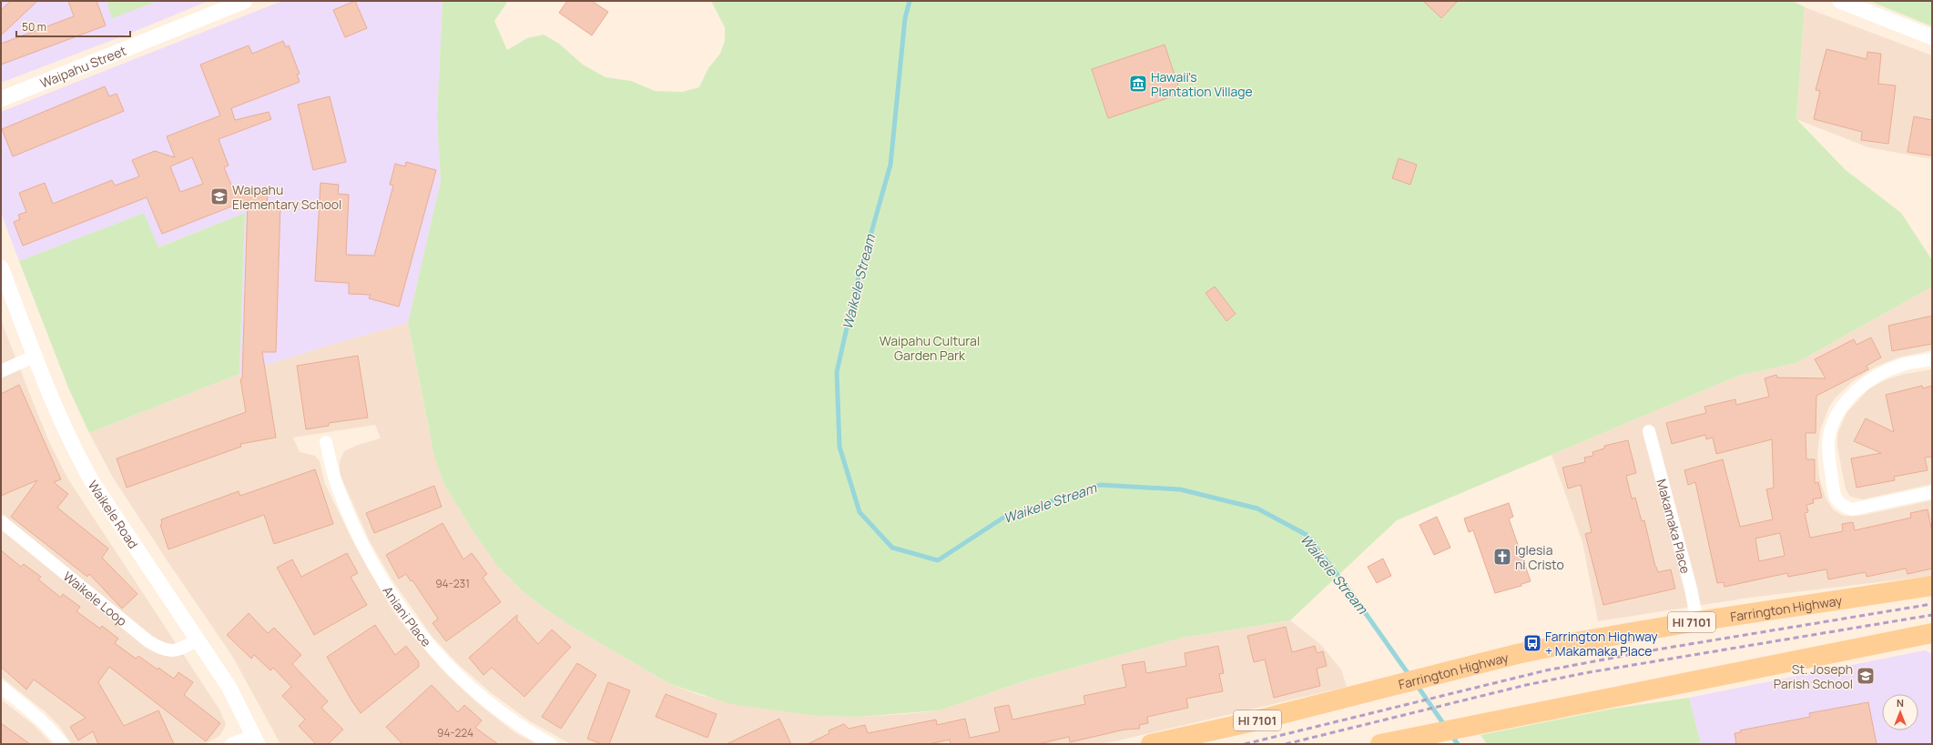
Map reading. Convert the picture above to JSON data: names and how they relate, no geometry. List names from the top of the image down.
{
  "streets": {
    "main road": ["Farrington Highway", "HI 7101"],
    "street": [
      "Waipahu Street",
      "Waikele Road",
      "Makamaka Place",
      "Waikele Loop",
      "Aniani Place"
    ]
  },
  "crossings": [
    ["Waikele Road", "Waikele Loop"],
    ["Makamaka Place", "Farrington Highway"]
  ],
  "water": ["Waikele Stream"],
  "parks": ["Waipahu Cultural Garden Park"],
  "places": {
    "museum": ["Hawaii's Plantation Village"],
    "school or university": ["Waipahu Elementary School", "St. Joseph Parish School"],
    "church": ["Iglesia ni Cristo"],
    "bus stop": ["Farrington Highway + Makamaka Place"]
  },
  "house_numbers": ["94-231", "94-224"],
  "scale_bar": "50 m",
  "north": "top"
}
